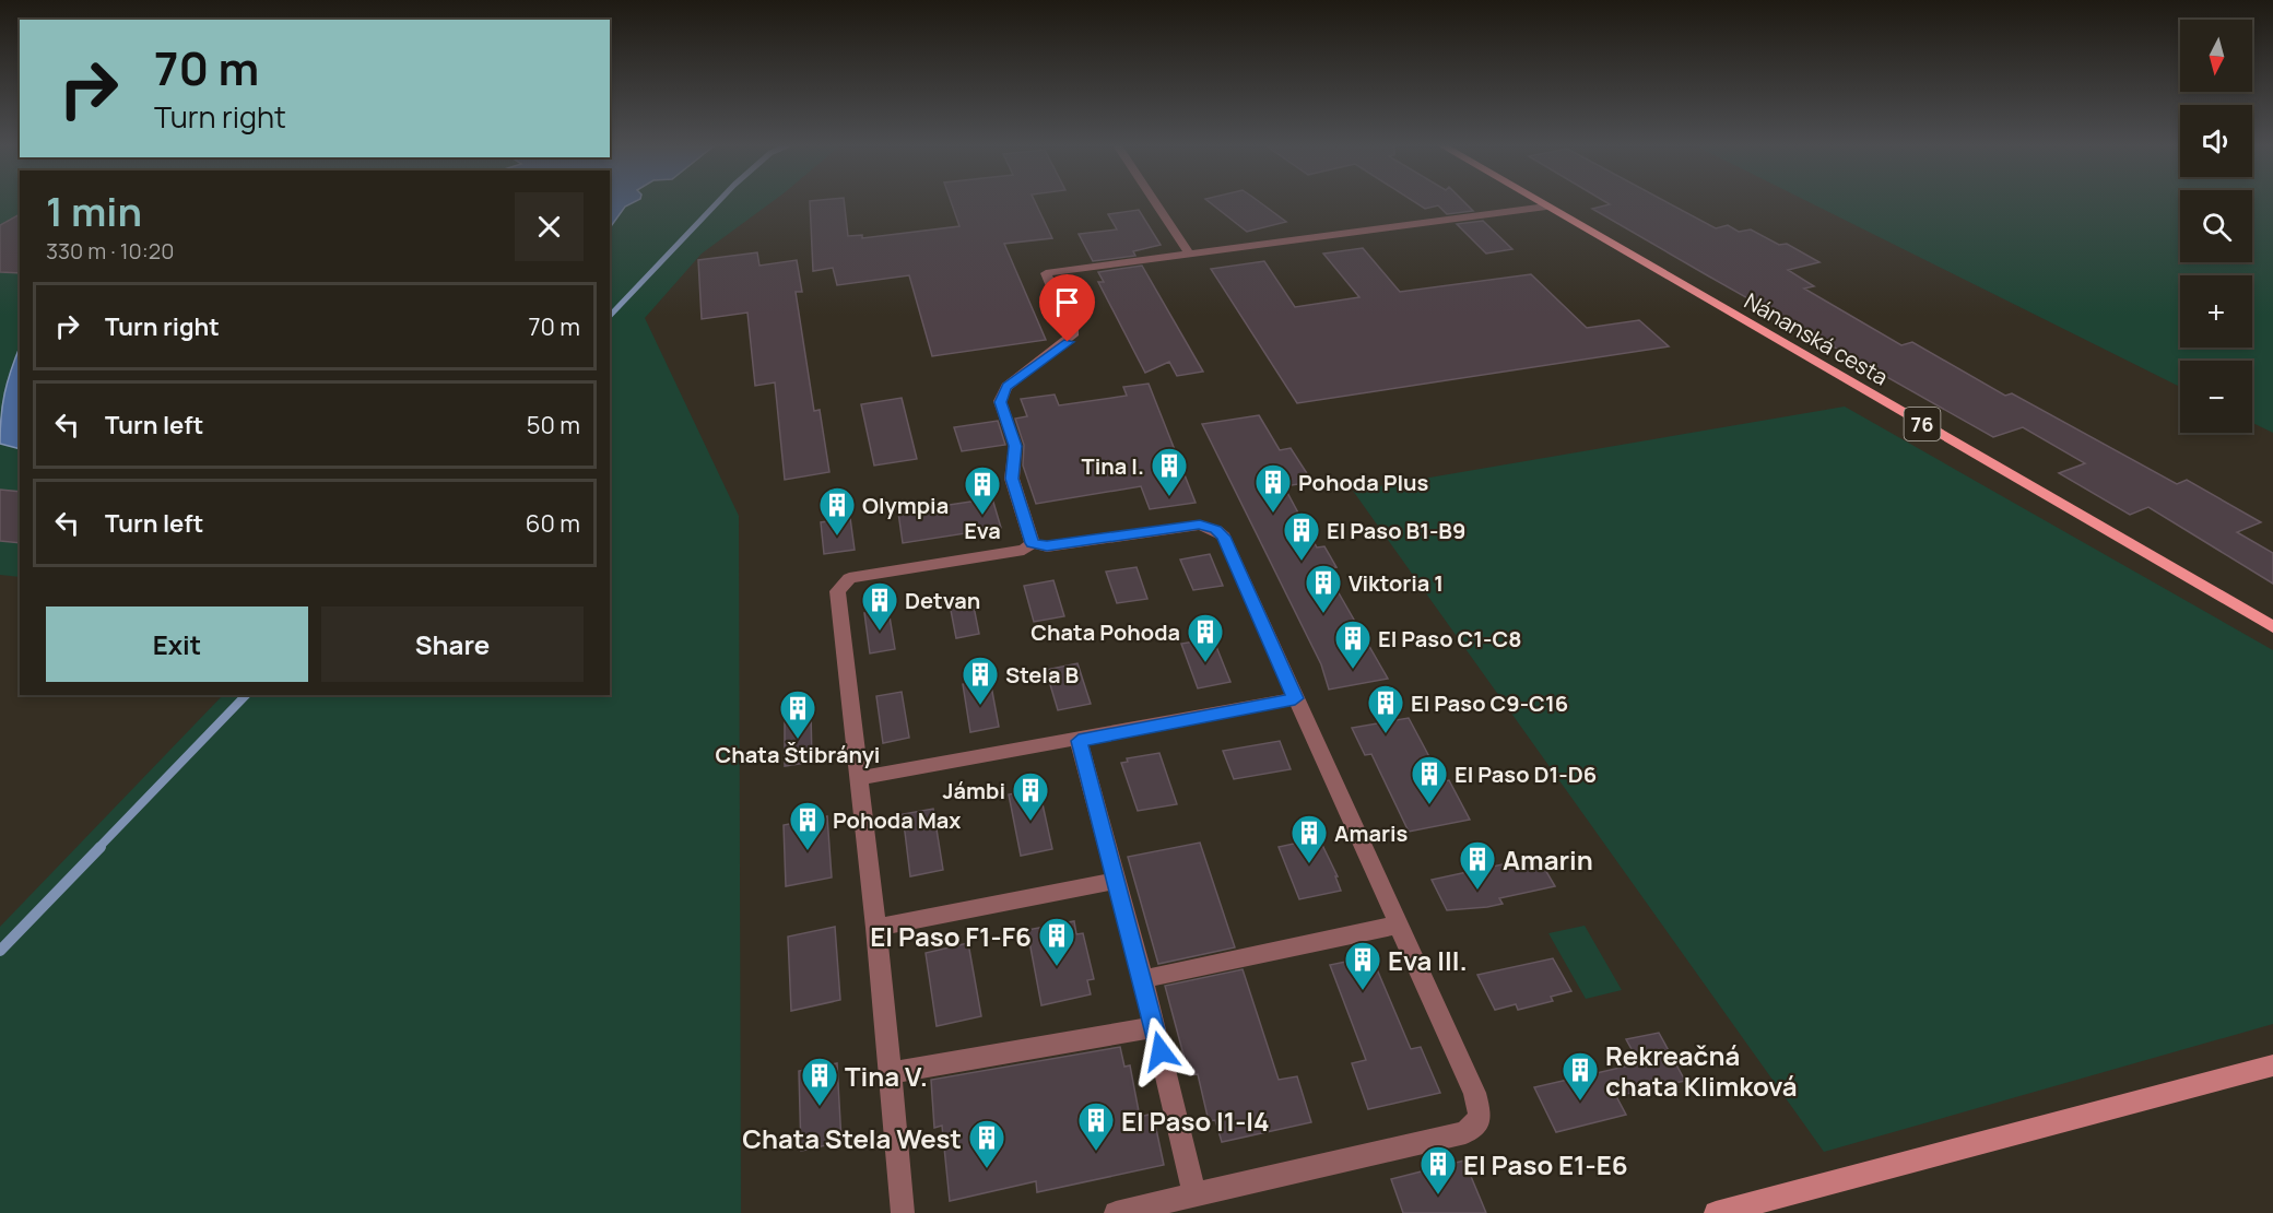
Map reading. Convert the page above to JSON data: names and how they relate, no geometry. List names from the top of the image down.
{
  "streets": {
    "main road": ["Nánanská cesta", "76"]
  },
  "places": {
    "building": [
      "Tina I.",
      "Pohoda Plus",
      "Eva",
      "Olympia",
      "El Paso B1-B9",
      "Viktoria 1",
      "Detvan",
      "Chata Pohoda",
      "El Paso C1-C8",
      "Stela B",
      "El Paso C9-C16",
      "Chata Štibrányi",
      "El Paso D1-D6",
      "Jámbi",
      "Pohoda Max",
      "Amaris",
      "Amarin",
      "El Paso F1-F6",
      "Eva III.",
      "Rekreačná chata Klimková",
      "Tina V.",
      "El Paso I1-I4",
      "Chata Stela West",
      "El Paso E1-E6"
    ]
  },
  "north": "bottom",
  "page": {
    "map_buttons": ["+", "−"],
    "turn": ["70 m", "Turn right"],
    "heading": ["1 min", "330 m · 10:20"],
    "list": [
      {
        "name": "Turn right",
        "value": "70 m"
      },
      {
        "name": "Turn left",
        "value": "50 m"
      },
      {
        "name": "Turn left",
        "value": "60 m"
      }
    ],
    "buttons": ["Exit", "Share"]
  }
}
